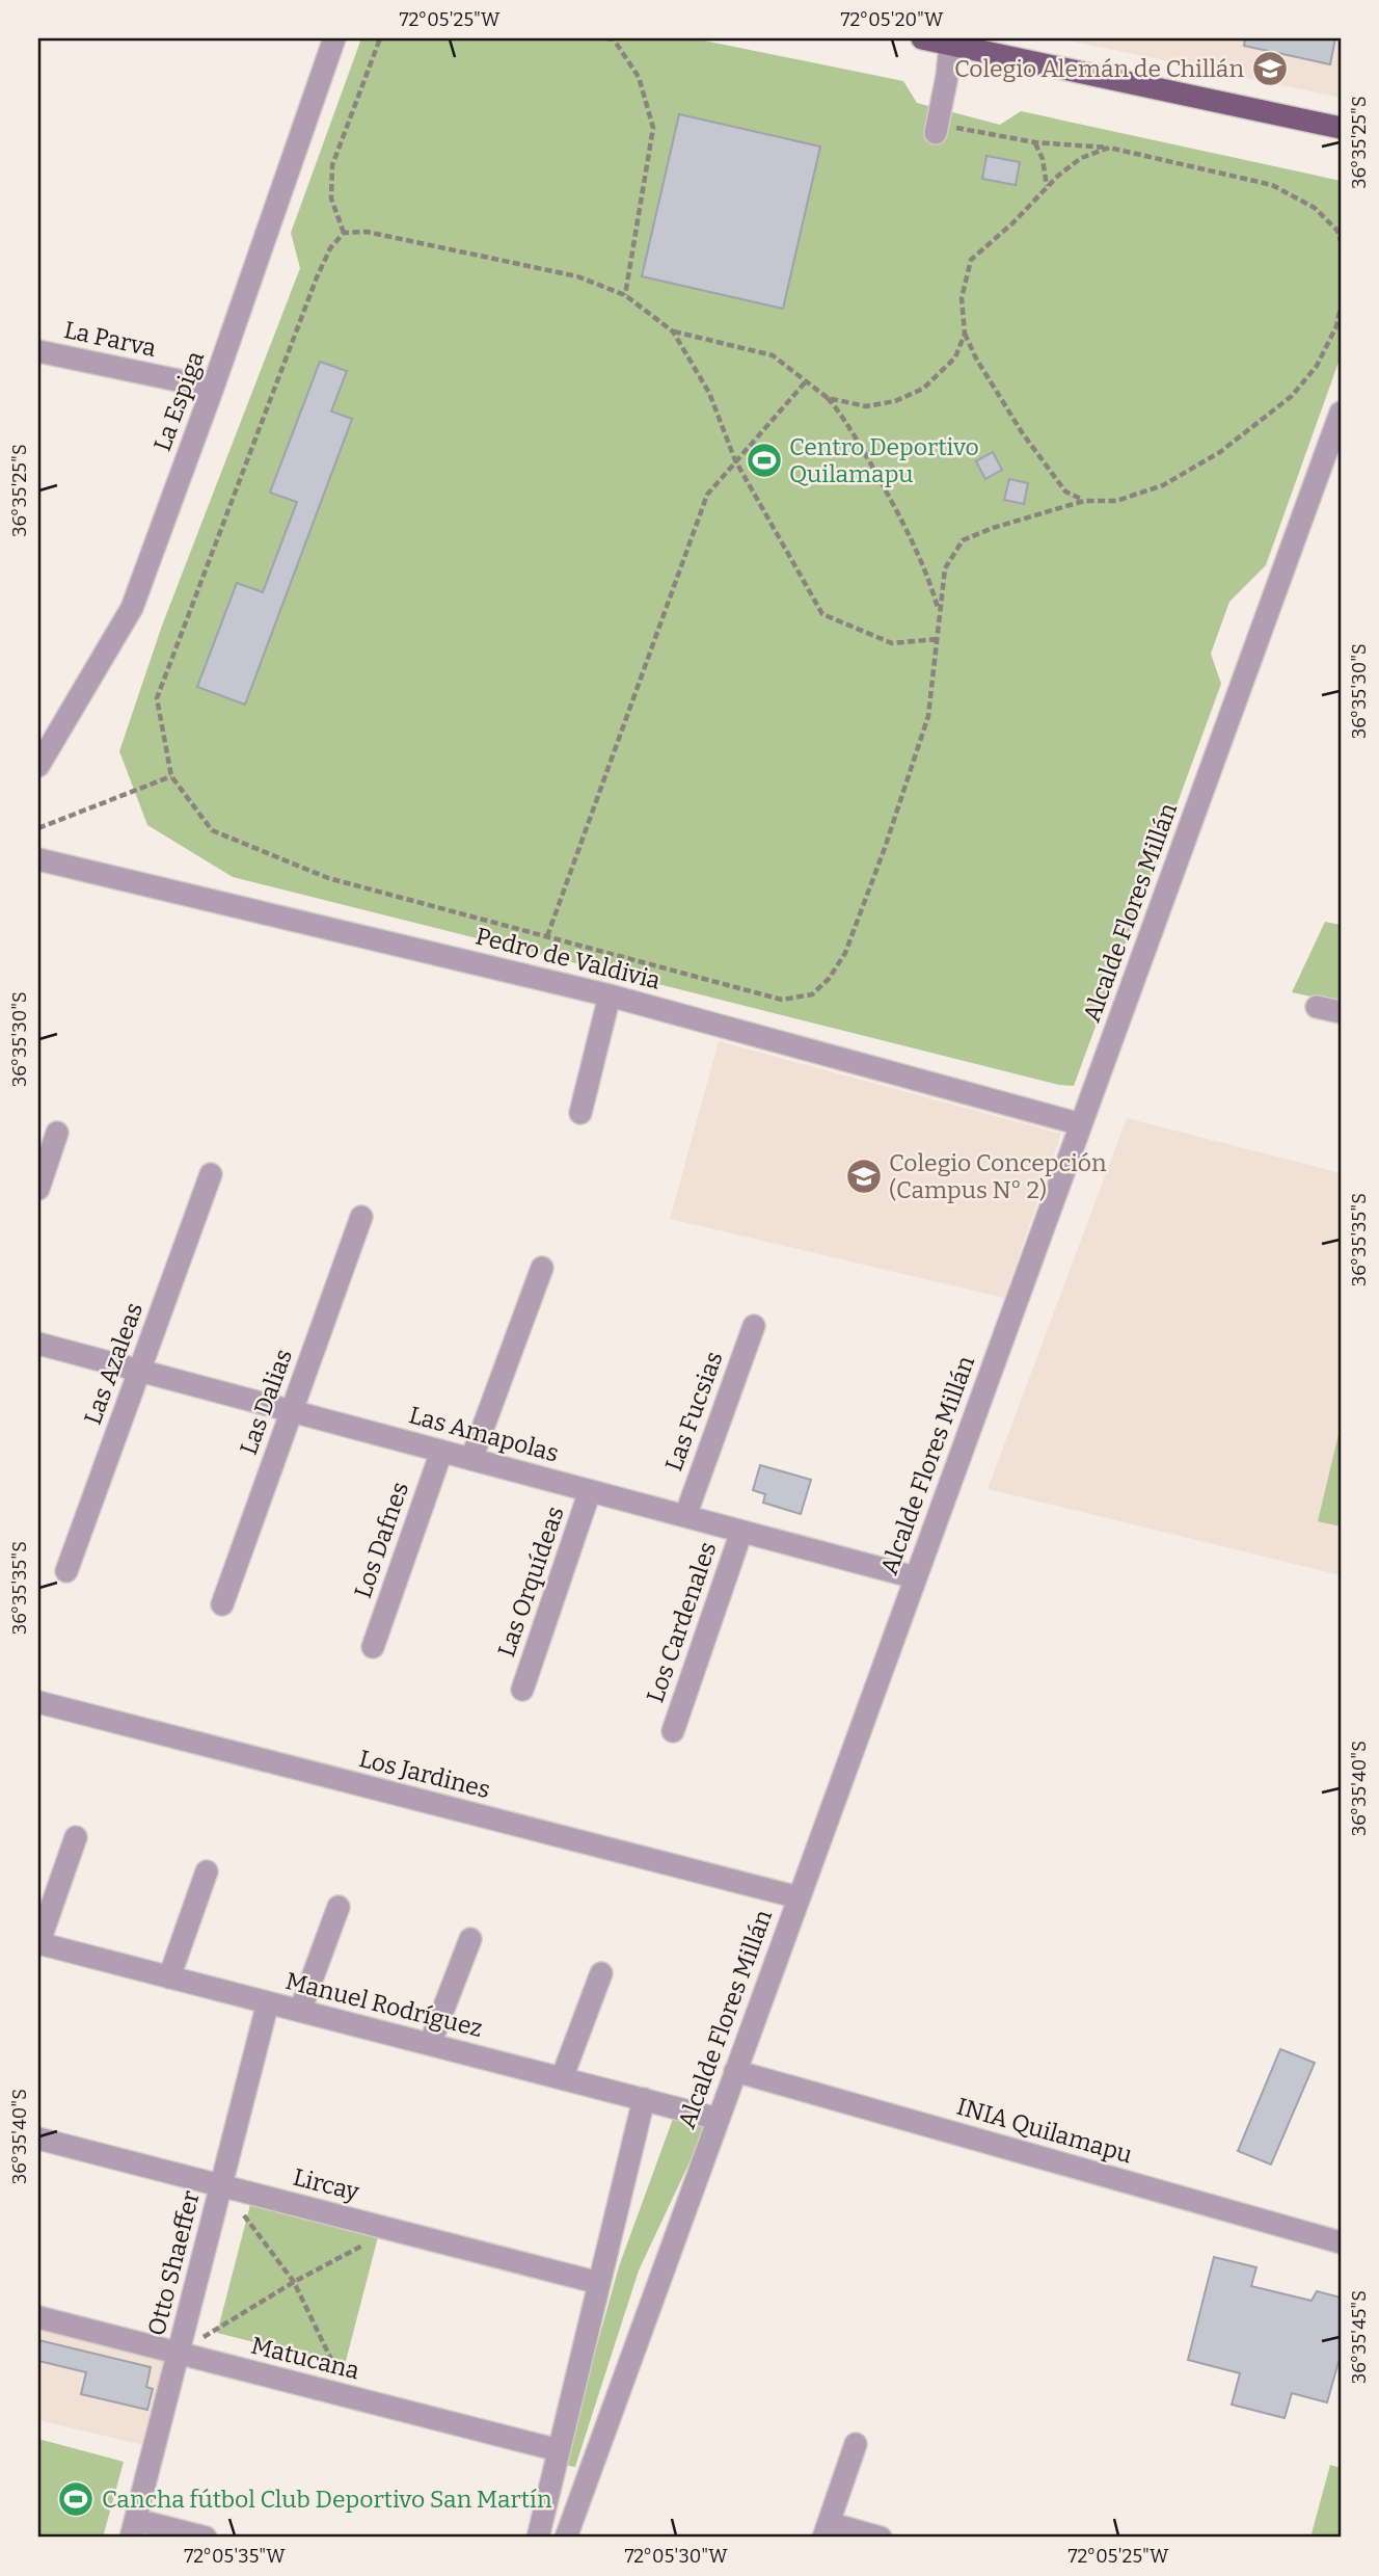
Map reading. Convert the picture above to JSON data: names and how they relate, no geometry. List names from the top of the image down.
{
  "streets": {
    "street": [
      "La Parva",
      "La Espiga",
      "Alcalde Flores Millán",
      "Pedro de Valdivia",
      "Las Azaleas",
      "Las Dalias",
      "Las Fucsias",
      "Las Amapolas",
      "Los Dafnes",
      "Las Orquídeas",
      "Los Cardenales",
      "Los Jardines",
      "Manuel Rodríguez",
      "INIA Quilamapu",
      "Lircay",
      "Otto Shaeffer",
      "Matucana"
    ]
  },
  "crossings": [
    ["La Parva", "La Espiga"],
    ["Alcalde Flores Millán", "Pedro de Valdivia"],
    ["Alcalde Flores Millán", "Las Amapolas"],
    ["Alcalde Flores Millán", "Los Jardines"],
    ["Alcalde Flores Millán", "Manuel Rodríguez"],
    ["Alcalde Flores Millán", "INIA Quilamapu"],
    ["Alcalde Flores Millán", "Lircay"],
    ["Alcalde Flores Millán", "Matucana"],
    ["Las Azaleas", "Las Amapolas"],
    ["Las Dalias", "Las Amapolas"],
    ["Las Fucsias", "Las Amapolas"],
    ["Las Amapolas", "Los Dafnes"],
    ["Las Amapolas", "Las Orquídeas"],
    ["Las Amapolas", "Los Cardenales"],
    ["Manuel Rodríguez", "Otto Shaeffer"],
    ["Lircay", "Otto Shaeffer"],
    ["Otto Shaeffer", "Matucana"]
  ],
  "places": {
    "school or university": ["Colegio Alemán de Chillán", "Colegio Concepción (Campus N° 2)"],
    "sports": ["Centro Deportivo Quilamapu", "Cancha fútbol Club Deportivo San Martín"]
  },
  "coordinates": [
    "72°05'25\"W",
    "72°05'20\"W",
    "36°35'25\"S",
    "36°35'30\"S",
    "36°35'35\"S",
    "36°35'40\"S",
    "36°35'45\"S",
    "72°05'35\"W",
    "72°05'30\"W"
  ]
}
